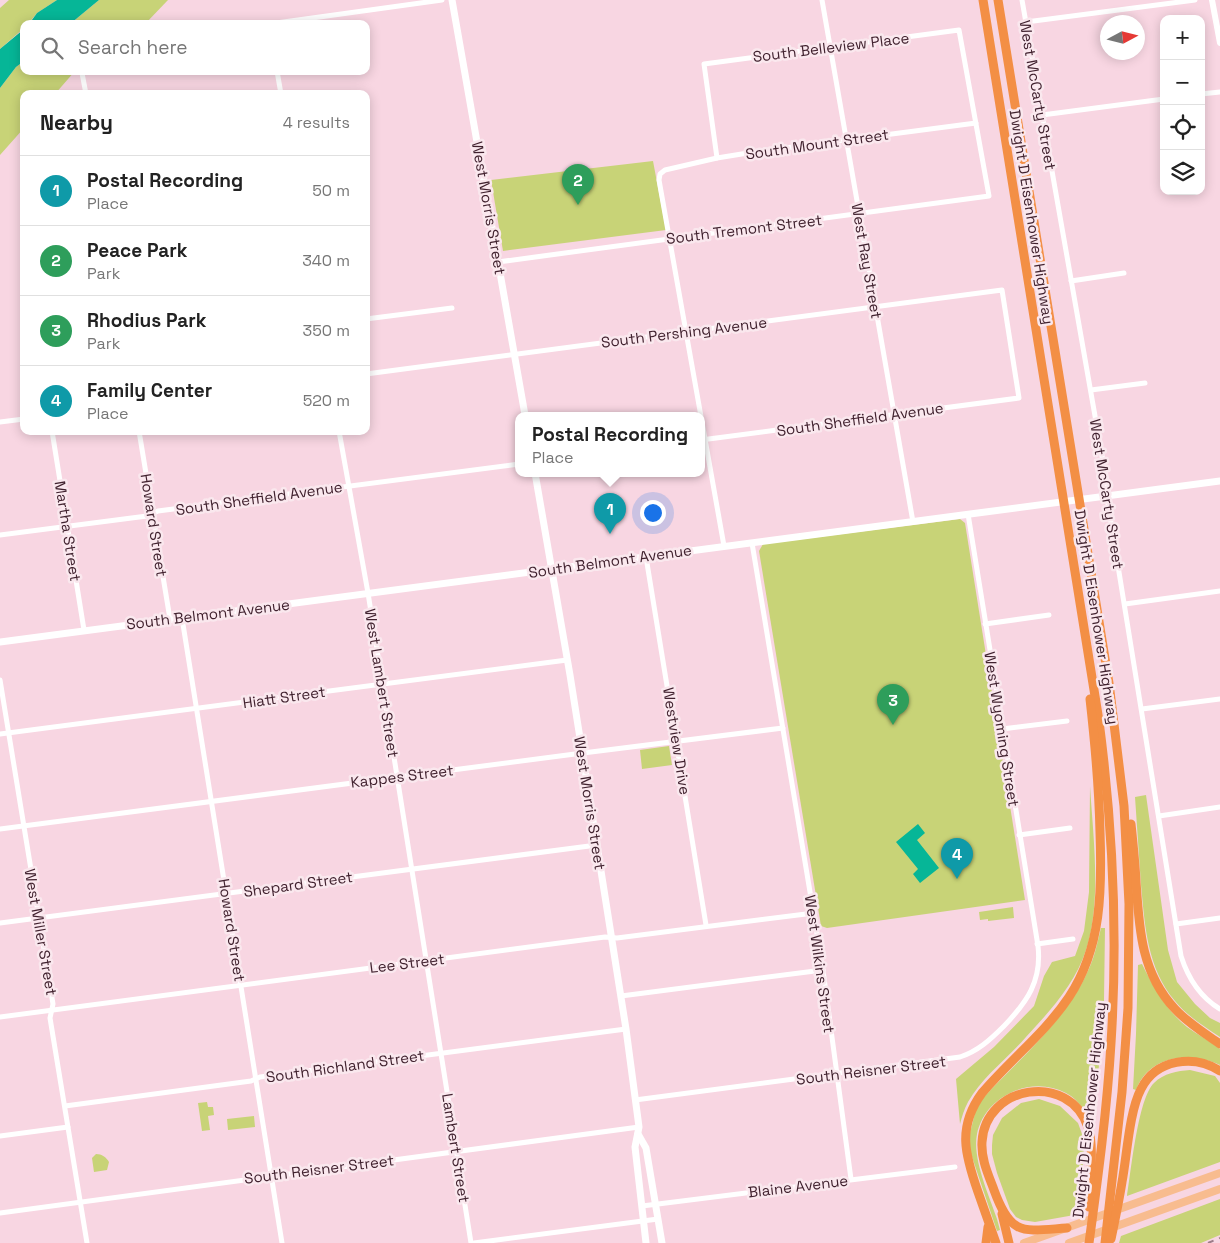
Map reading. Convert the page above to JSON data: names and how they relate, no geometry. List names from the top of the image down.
{
  "streets": {
    "highway": ["Dwight D Eisenhower Highway"],
    "main road": ["West Morris Street", "South Belmont Avenue"],
    "street": [
      "South Belleview Place",
      "West McCarty Street",
      "South Mount Street",
      "South Tremont Street",
      "West Ray Street",
      "South Pershing Avenue",
      "South Sheffield Avenue",
      "Howard Street",
      "Martha Street",
      "West Lambert Street",
      "Hiatt Street",
      "West Wyoming Street",
      "Westview Drive",
      "Kappes Street",
      "Shepard Street",
      "West Miller Street",
      "Lee Street",
      "West Wilkins Street",
      "South Richland Street",
      "South Reisner Street",
      "Lambert Street",
      "Blaine Avenue"
    ]
  },
  "crossings": [
    ["South Belleview Place", "South Mount Street"],
    ["South Belleview Place", "South Tremont Street"],
    ["South Belleview Place", "West Ray Street"],
    ["West McCarty Street", "South Belmont Avenue"],
    ["South Mount Street", "South Tremont Street"],
    ["South Mount Street", "West Ray Street"],
    ["West Morris Street", "South Tremont Street"],
    ["West Morris Street", "South Pershing Avenue"],
    ["West Morris Street", "South Belmont Avenue"],
    ["West Morris Street", "Hiatt Street"],
    ["West Morris Street", "Kappes Street"],
    ["West Morris Street", "Shepard Street"],
    ["West Morris Street", "Lee Street"],
    ["West Morris Street", "South Richland Street"],
    ["West Morris Street", "South Reisner Street"],
    ["West Morris Street", "Blaine Avenue"],
    ["South Tremont Street", "West Ray Street"],
    ["West Ray Street", "South Pershing Avenue"],
    ["West Ray Street", "South Sheffield Avenue"],
    ["West Ray Street", "South Belmont Avenue"],
    ["South Pershing Avenue", "South Sheffield Avenue"],
    ["South Sheffield Avenue", "Howard Street"],
    ["South Sheffield Avenue", "Martha Street"],
    ["South Sheffield Avenue", "West Lambert Street"],
    ["Howard Street", "South Belmont Avenue"],
    ["Howard Street", "Hiatt Street"],
    ["Howard Street", "Kappes Street"],
    ["Howard Street", "Shepard Street"],
    ["Howard Street", "Lee Street"],
    ["Howard Street", "South Richland Street"],
    ["Howard Street", "South Reisner Street"],
    ["Martha Street", "South Belmont Avenue"],
    ["South Belmont Avenue", "West Lambert Street"],
    ["South Belmont Avenue", "West Wyoming Street"],
    ["South Belmont Avenue", "Westview Drive"],
    ["West Lambert Street", "Hiatt Street"],
    ["West Lambert Street", "Kappes Street"],
    ["West Lambert Street", "Shepard Street"],
    ["West Lambert Street", "Lee Street"],
    ["West Lambert Street", "South Richland Street"],
    ["West Lambert Street", "Lambert Street"],
    ["Hiatt Street", "West Miller Street"],
    ["West Wyoming Street", "South Reisner Street"],
    ["Westview Drive", "Kappes Street"],
    ["Westview Drive", "Lee Street"],
    ["Kappes Street", "West Miller Street"],
    ["Kappes Street", "West Wilkins Street"],
    ["Shepard Street", "West Miller Street"],
    ["West Miller Street", "Lee Street"],
    ["West Miller Street", "South Richland Street"],
    ["West Miller Street", "South Reisner Street"],
    ["Lee Street", "West Wilkins Street"],
    ["West Wilkins Street", "South Reisner Street"],
    ["West Wilkins Street", "Blaine Avenue"],
    ["South Richland Street", "Lambert Street"],
    ["South Reisner Street", "Lambert Street"]
  ],
  "north": "right",
  "page": {
    "map_buttons": ["+", "−"],
    "search": "Search here",
    "heading": ["Nearby", "4 results"],
    "list": [
      {
        "mark": "1",
        "name": "Postal Recording",
        "note": "Place",
        "value": "50 m"
      },
      {
        "mark": "2",
        "name": "Peace Park",
        "note": "Park",
        "value": "340 m"
      },
      {
        "mark": "3",
        "name": "Rhodius Park",
        "note": "Park",
        "value": "350 m"
      },
      {
        "mark": "4",
        "name": "Family Center",
        "note": "Place",
        "value": "520 m"
      }
    ],
    "pins": [
      "2",
      "1",
      "3",
      "4"
    ],
    "popup": ["Postal Recording", "Place"]
  }
}
